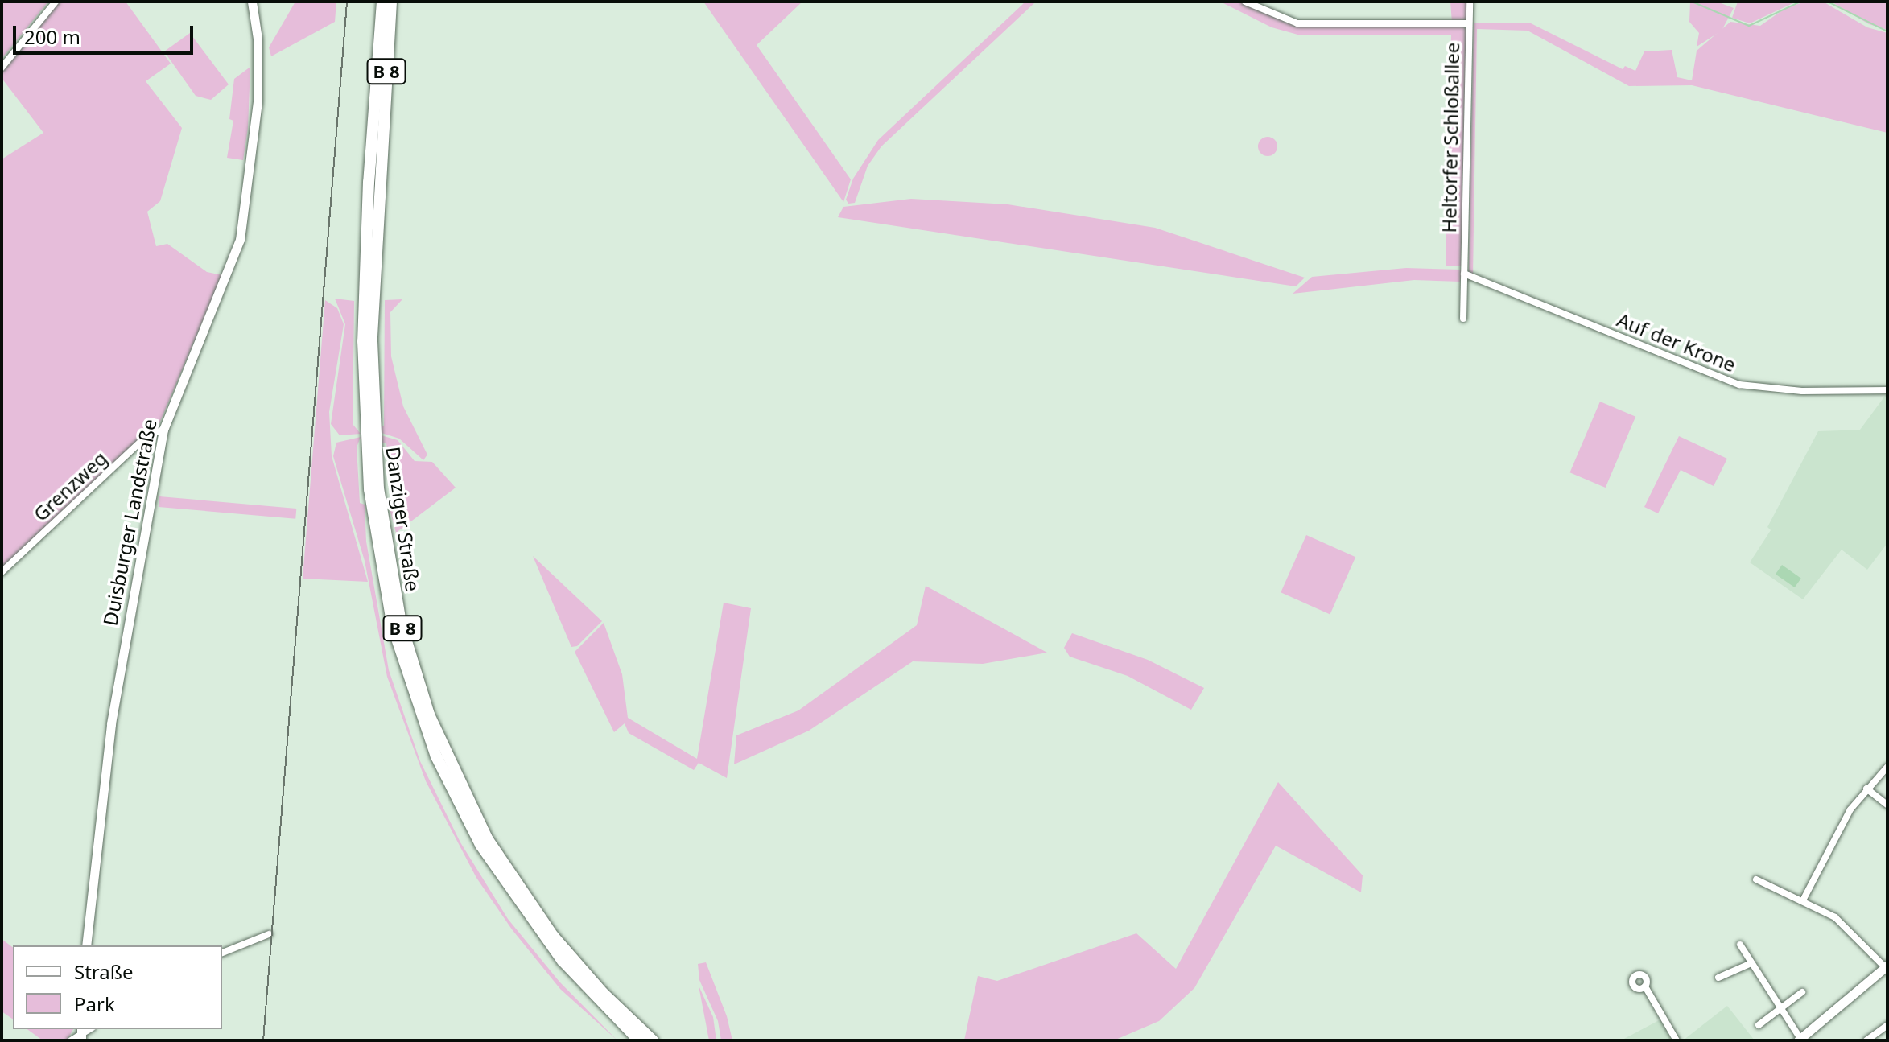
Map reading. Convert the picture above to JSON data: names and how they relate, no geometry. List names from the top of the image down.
{
  "streets": {
    "highway": ["B 8", "Danziger Straße"],
    "main road": ["Duisburger Landstraße"],
    "street": ["Heltorfer Schloßallee", "Auf der Krone", "Grenzweg"]
  },
  "crossings": [
    ["Heltorfer Schloßallee", "Auf der Krone"],
    ["Grenzweg", "Duisburger Landstraße"]
  ],
  "legend": ["Straße", "Park"],
  "scale_bar": "200 m"
}
